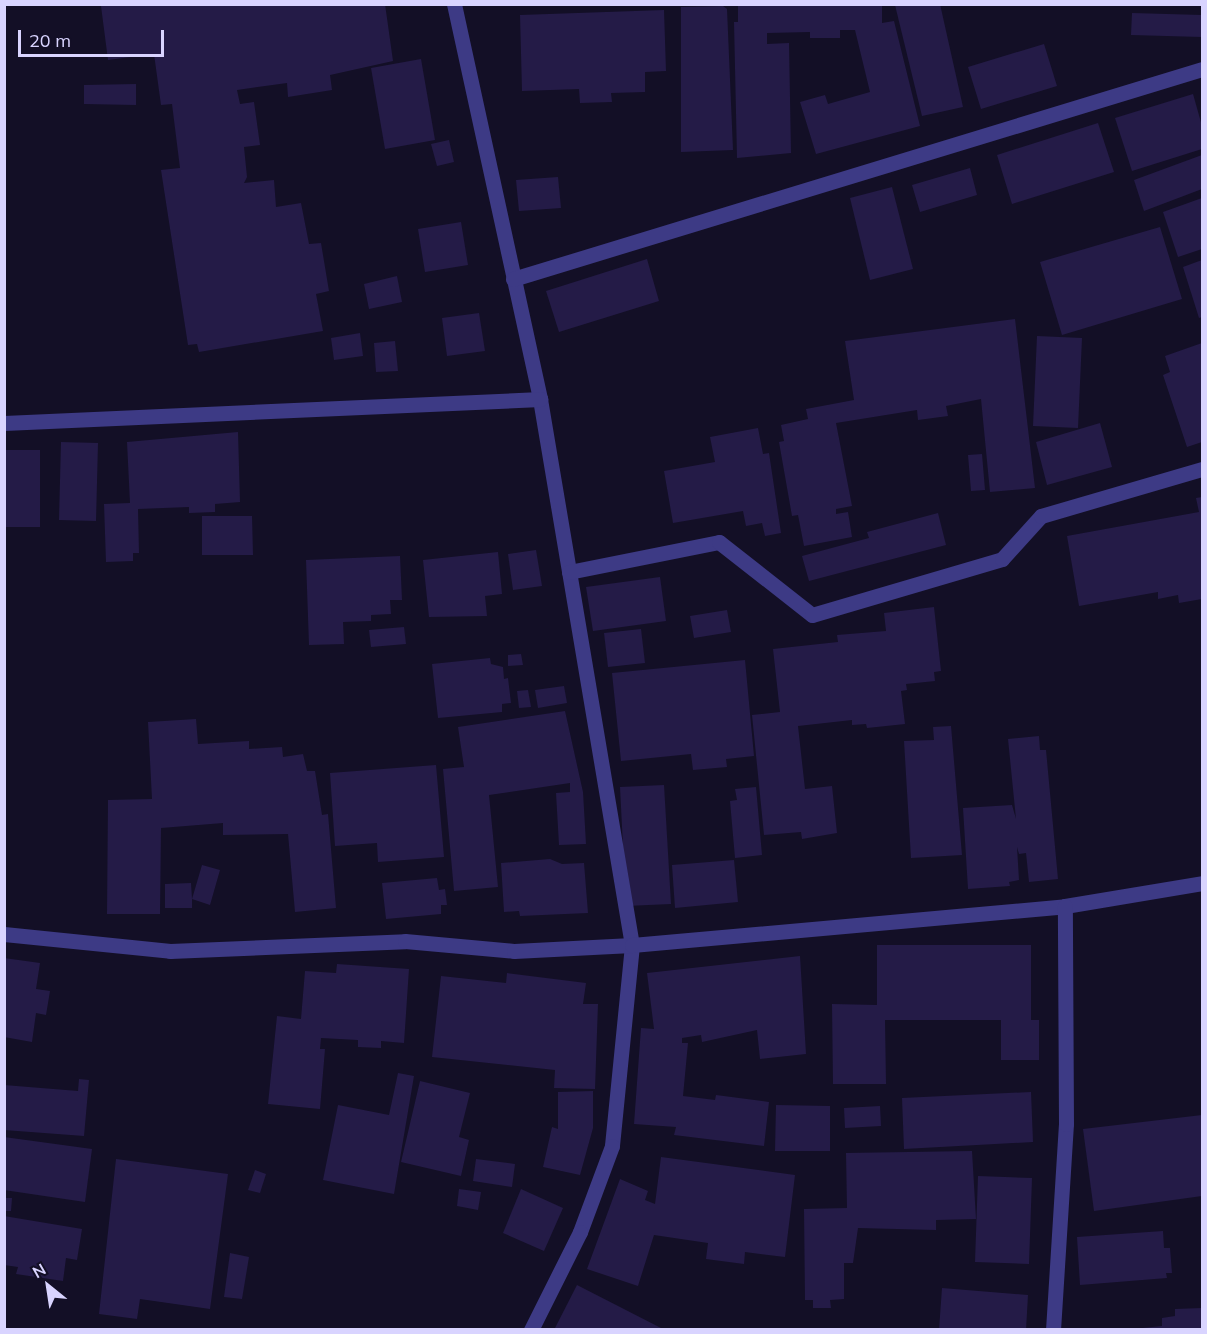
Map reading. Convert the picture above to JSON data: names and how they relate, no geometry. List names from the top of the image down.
{
  "scale_bar": "20 m",
  "north": "top left"
}
